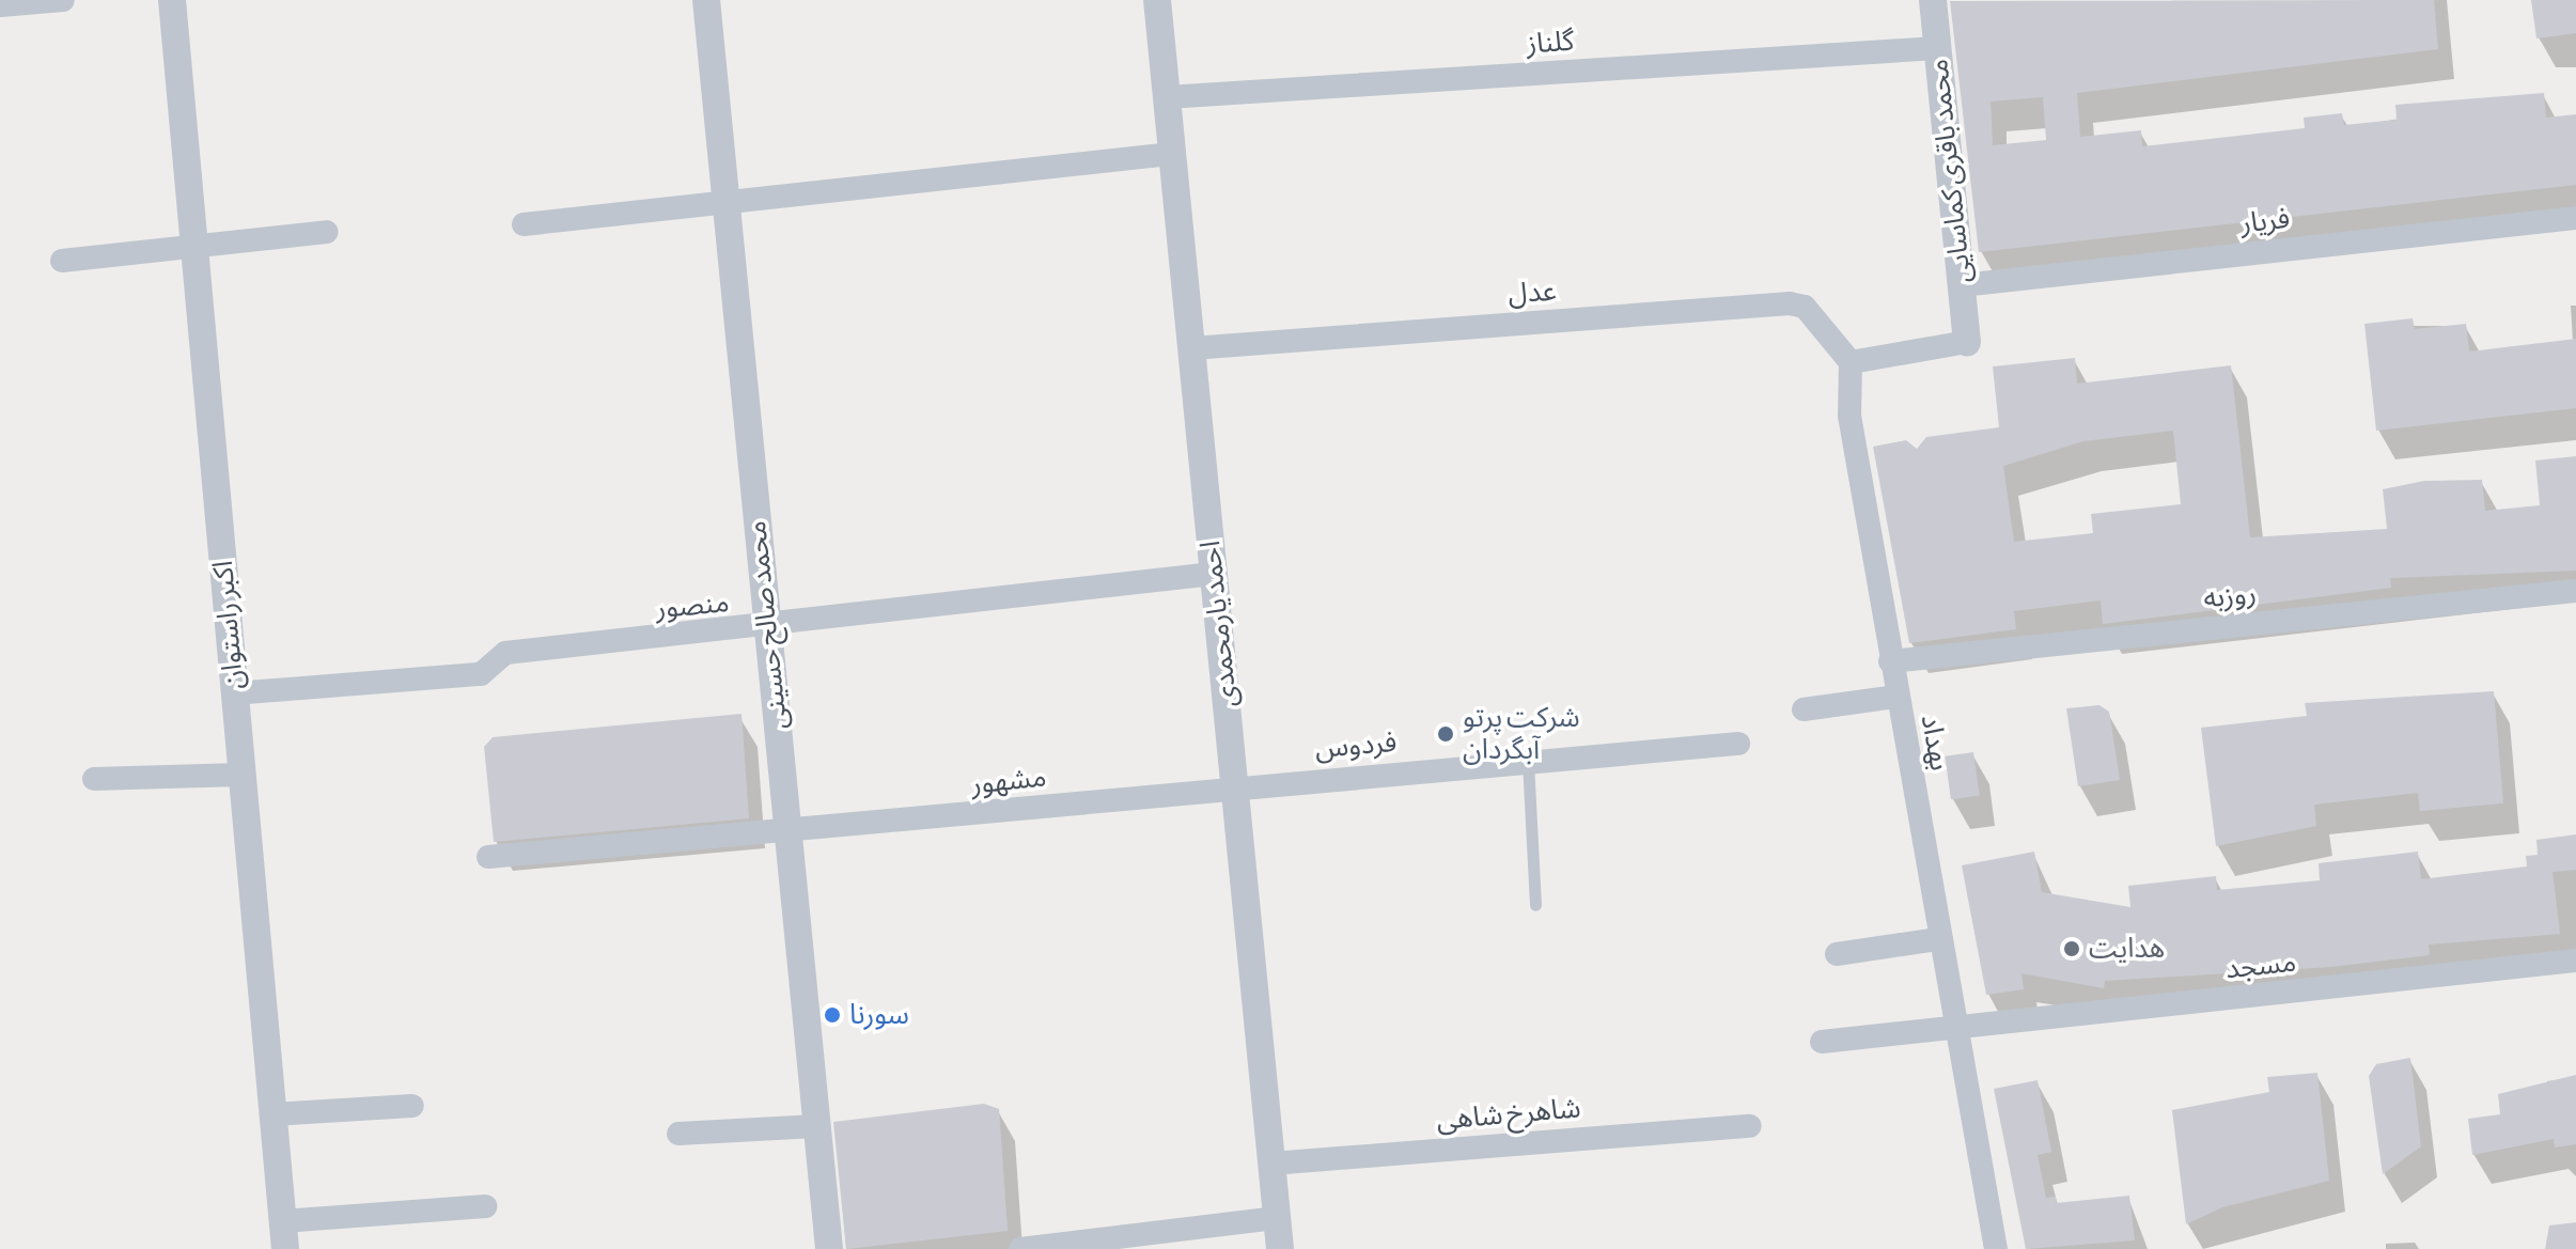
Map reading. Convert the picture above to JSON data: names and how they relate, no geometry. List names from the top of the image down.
{
  "streets": {
    "street": [
      "گلناز",
      "محمد باقری کماسایی",
      "فریار",
      "عدل",
      "روزبه",
      "منصور",
      "احمد یارمحمدی",
      "اکبر راستوان",
      "محمد صالح حسینی",
      "بهداد",
      "فردوس",
      "مشهور",
      "مسجد",
      "شاهرخ شاهی"
    ]
  },
  "crossings": [
    ["گلناز", "محمد باقری کماسایی"],
    ["گلناز", "احمد یارمحمدی"],
    ["محمد باقری کماسایی", "فریار"],
    ["عدل", "احمد یارمحمدی"],
    ["عدل", "بهداد"],
    ["روزبه", "بهداد"],
    ["منصور", "احمد یارمحمدی"],
    ["منصور", "اکبر راستوان"],
    ["منصور", "محمد صالح حسینی"],
    ["احمد یارمحمدی", "فردوس"],
    ["احمد یارمحمدی", "مشهور"],
    ["احمد یارمحمدی", "شاهرخ شاهی"],
    ["محمد صالح حسینی", "مشهور"],
    ["بهداد", "مسجد"],
    ["فردوس", "مشهور"]
  ],
  "places": ["شرکت پرتو آبگردان", "هدایت", "سورنا"]
}
